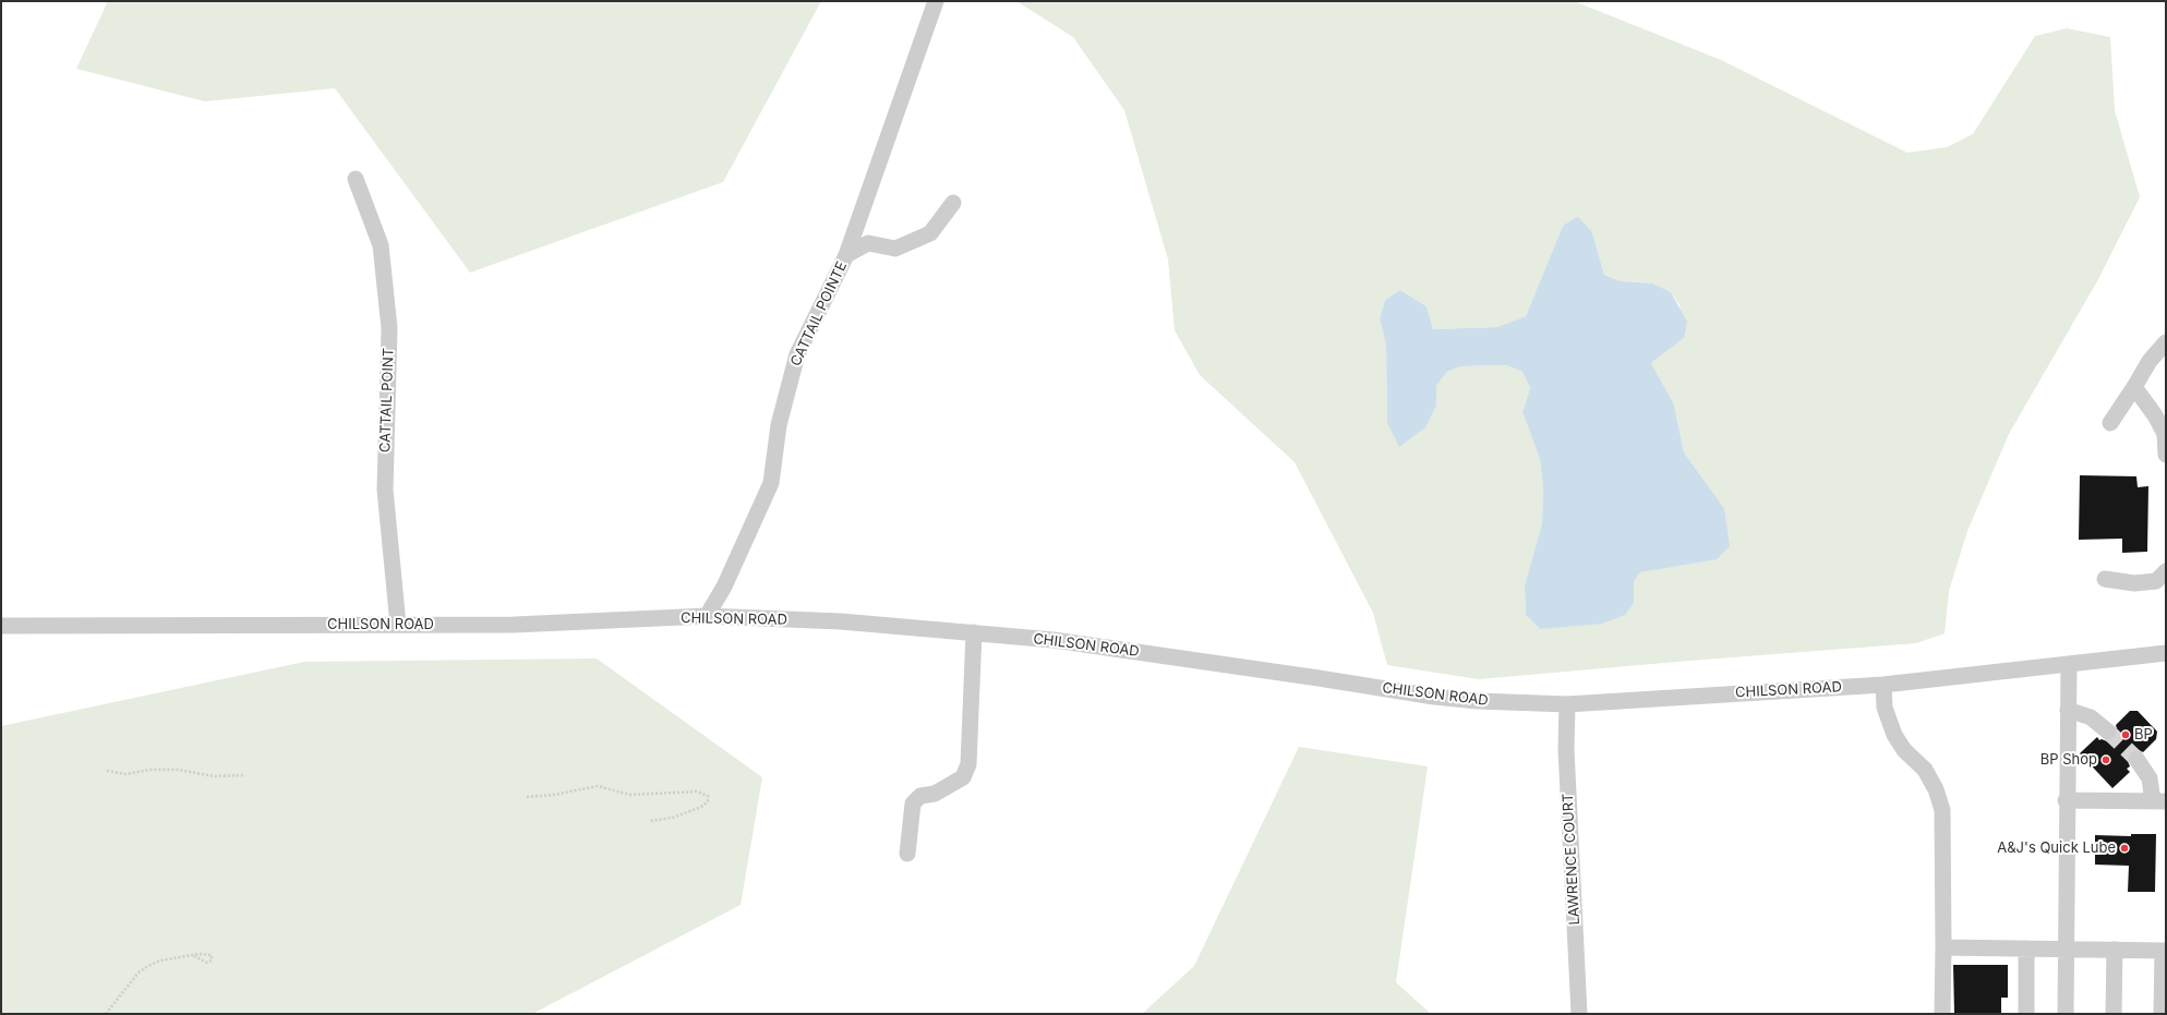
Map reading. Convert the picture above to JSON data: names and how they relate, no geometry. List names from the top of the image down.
{
  "streets": {
    "street": [
      "CATTAIL POINTE",
      "CATTAIL POINT",
      "CHILSON ROAD",
      "LAWRENCE COURT"
    ]
  },
  "crossings": [
    ["CATTAIL POINTE", "CHILSON ROAD"],
    ["CATTAIL POINT", "CHILSON ROAD"],
    ["CHILSON ROAD", "LAWRENCE COURT"]
  ],
  "places": ["BP", "BP Shop", "A&J's Quick Lube"]
}
